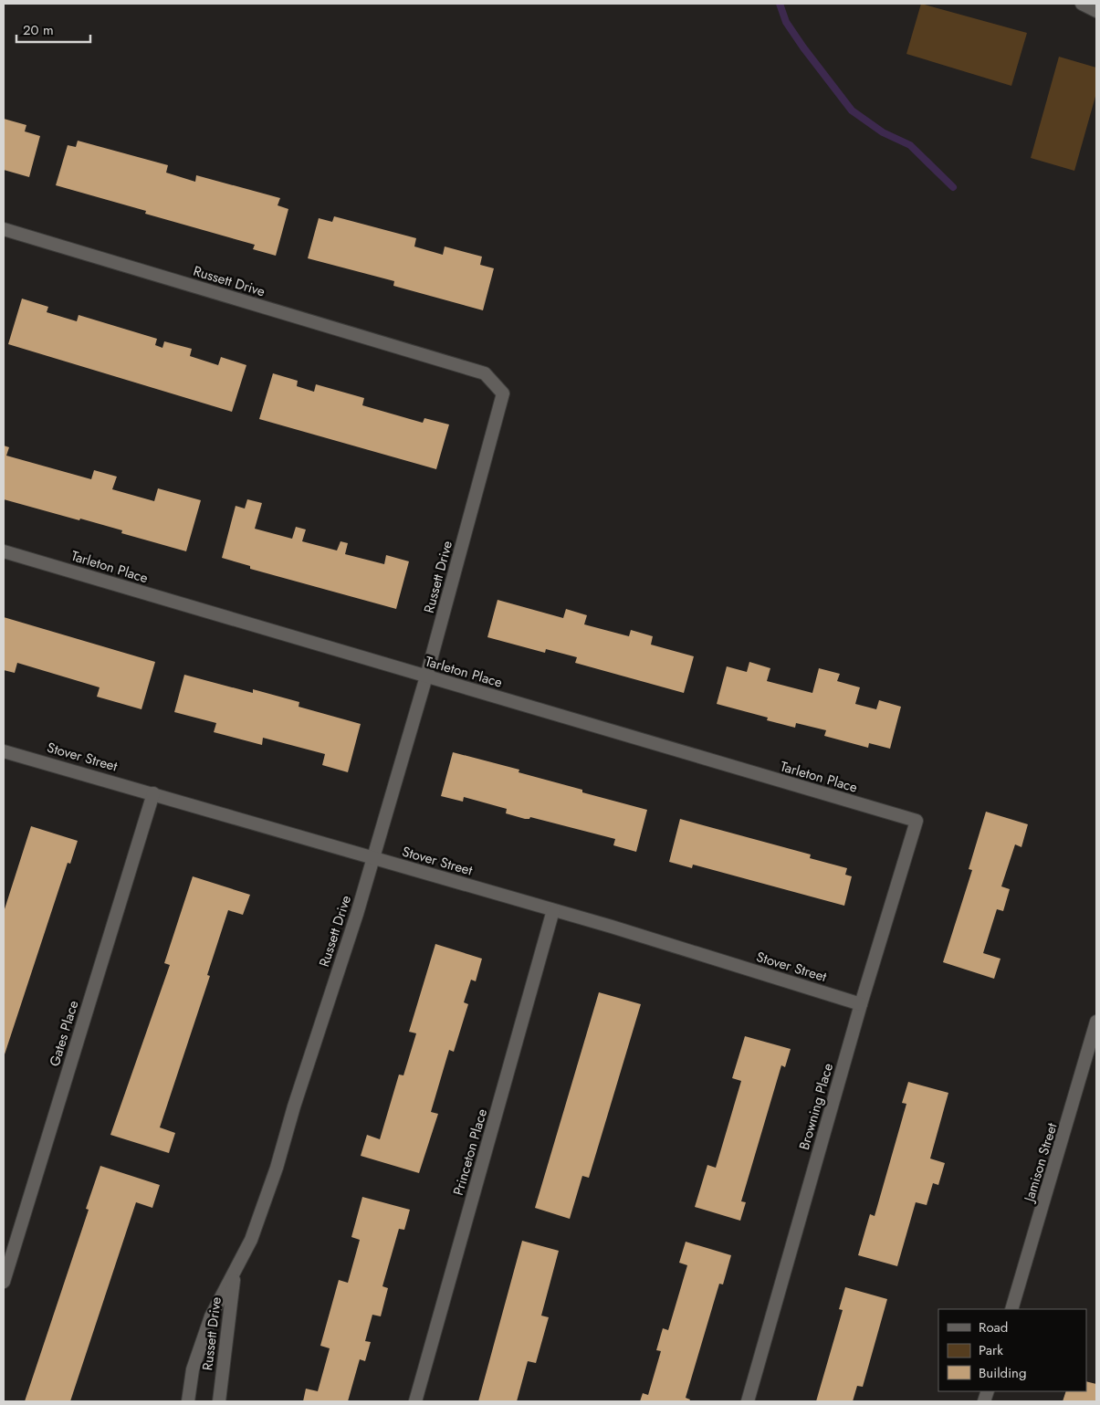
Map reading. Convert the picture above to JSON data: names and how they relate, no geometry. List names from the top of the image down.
{
  "streets": {
    "street": [
      "Russett Drive",
      "Tarleton Place",
      "Stover Street",
      "Gates Place",
      "Browning Place",
      "Princeton Place",
      "Jamison Street"
    ]
  },
  "crossings": [
    ["Russett Drive", "Tarleton Place"],
    ["Russett Drive", "Stover Street"],
    ["Tarleton Place", "Browning Place"],
    ["Stover Street", "Gates Place"],
    ["Stover Street", "Browning Place"],
    ["Stover Street", "Princeton Place"]
  ],
  "legend": ["Road", "Park", "Building"],
  "scale_bar": "20 m"
}
